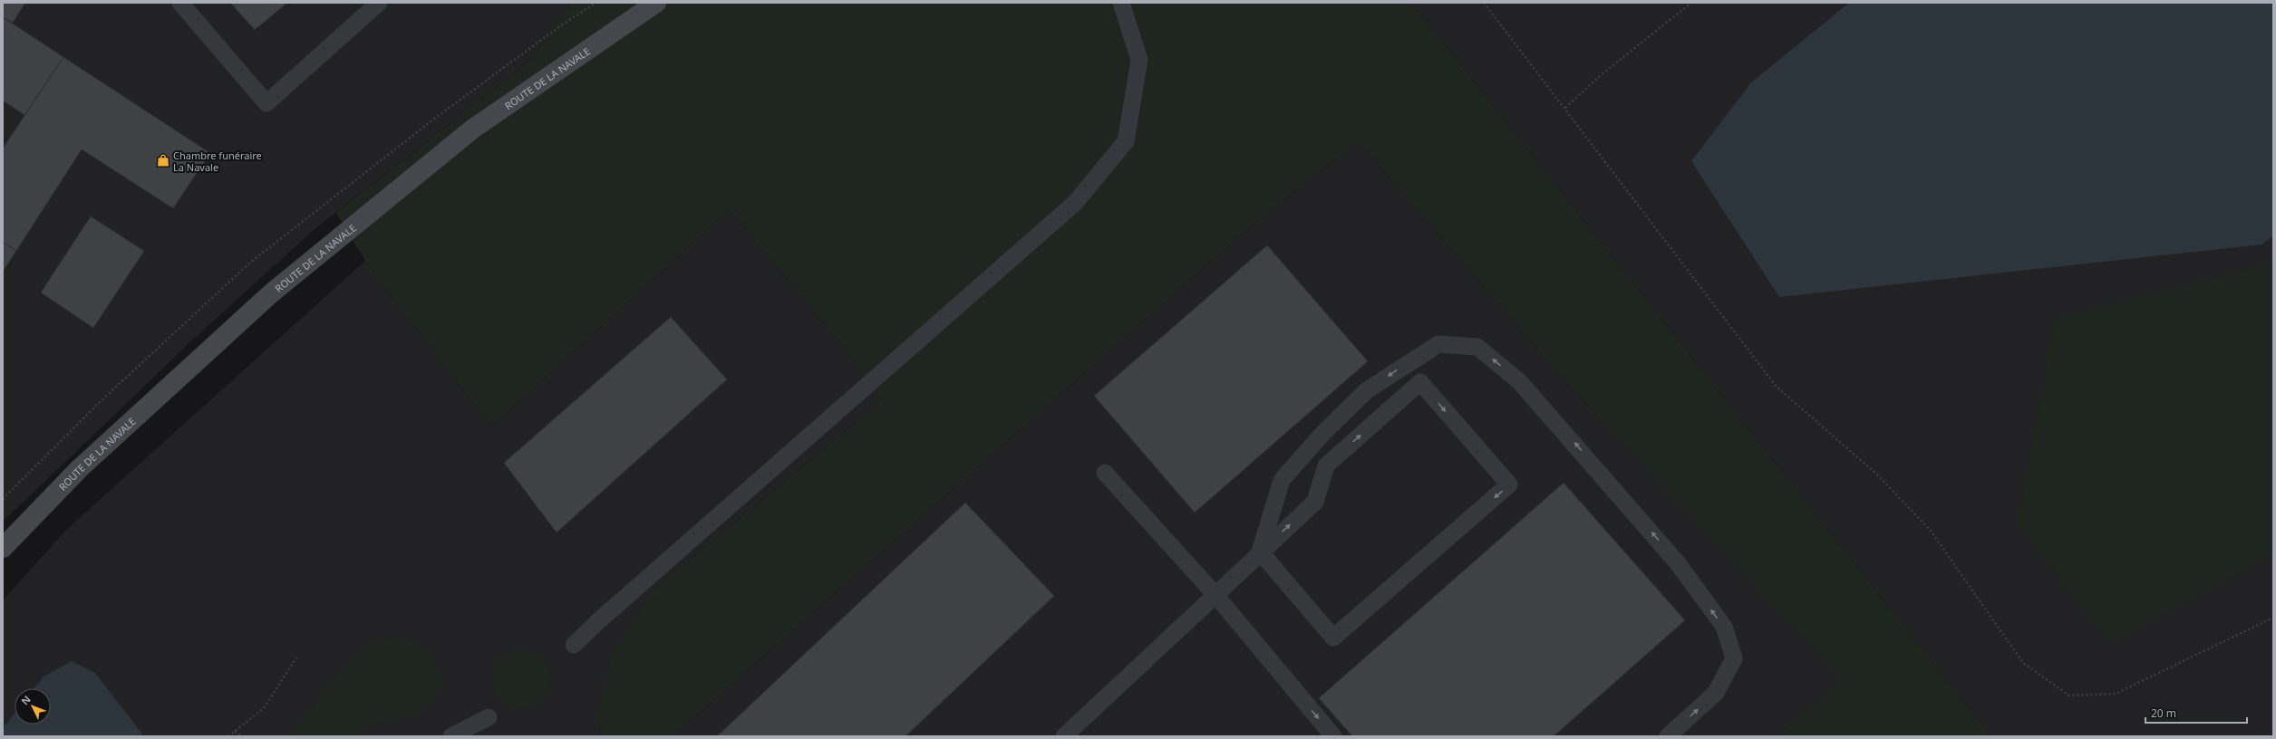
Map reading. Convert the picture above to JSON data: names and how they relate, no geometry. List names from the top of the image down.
{
  "streets": {
    "main road": ["ROUTE DE LA NAVALE"]
  },
  "places": {
    "shop": ["Chambre funéraire La Navale"]
  },
  "scale_bar": "20 m",
  "north": "top left"
}
